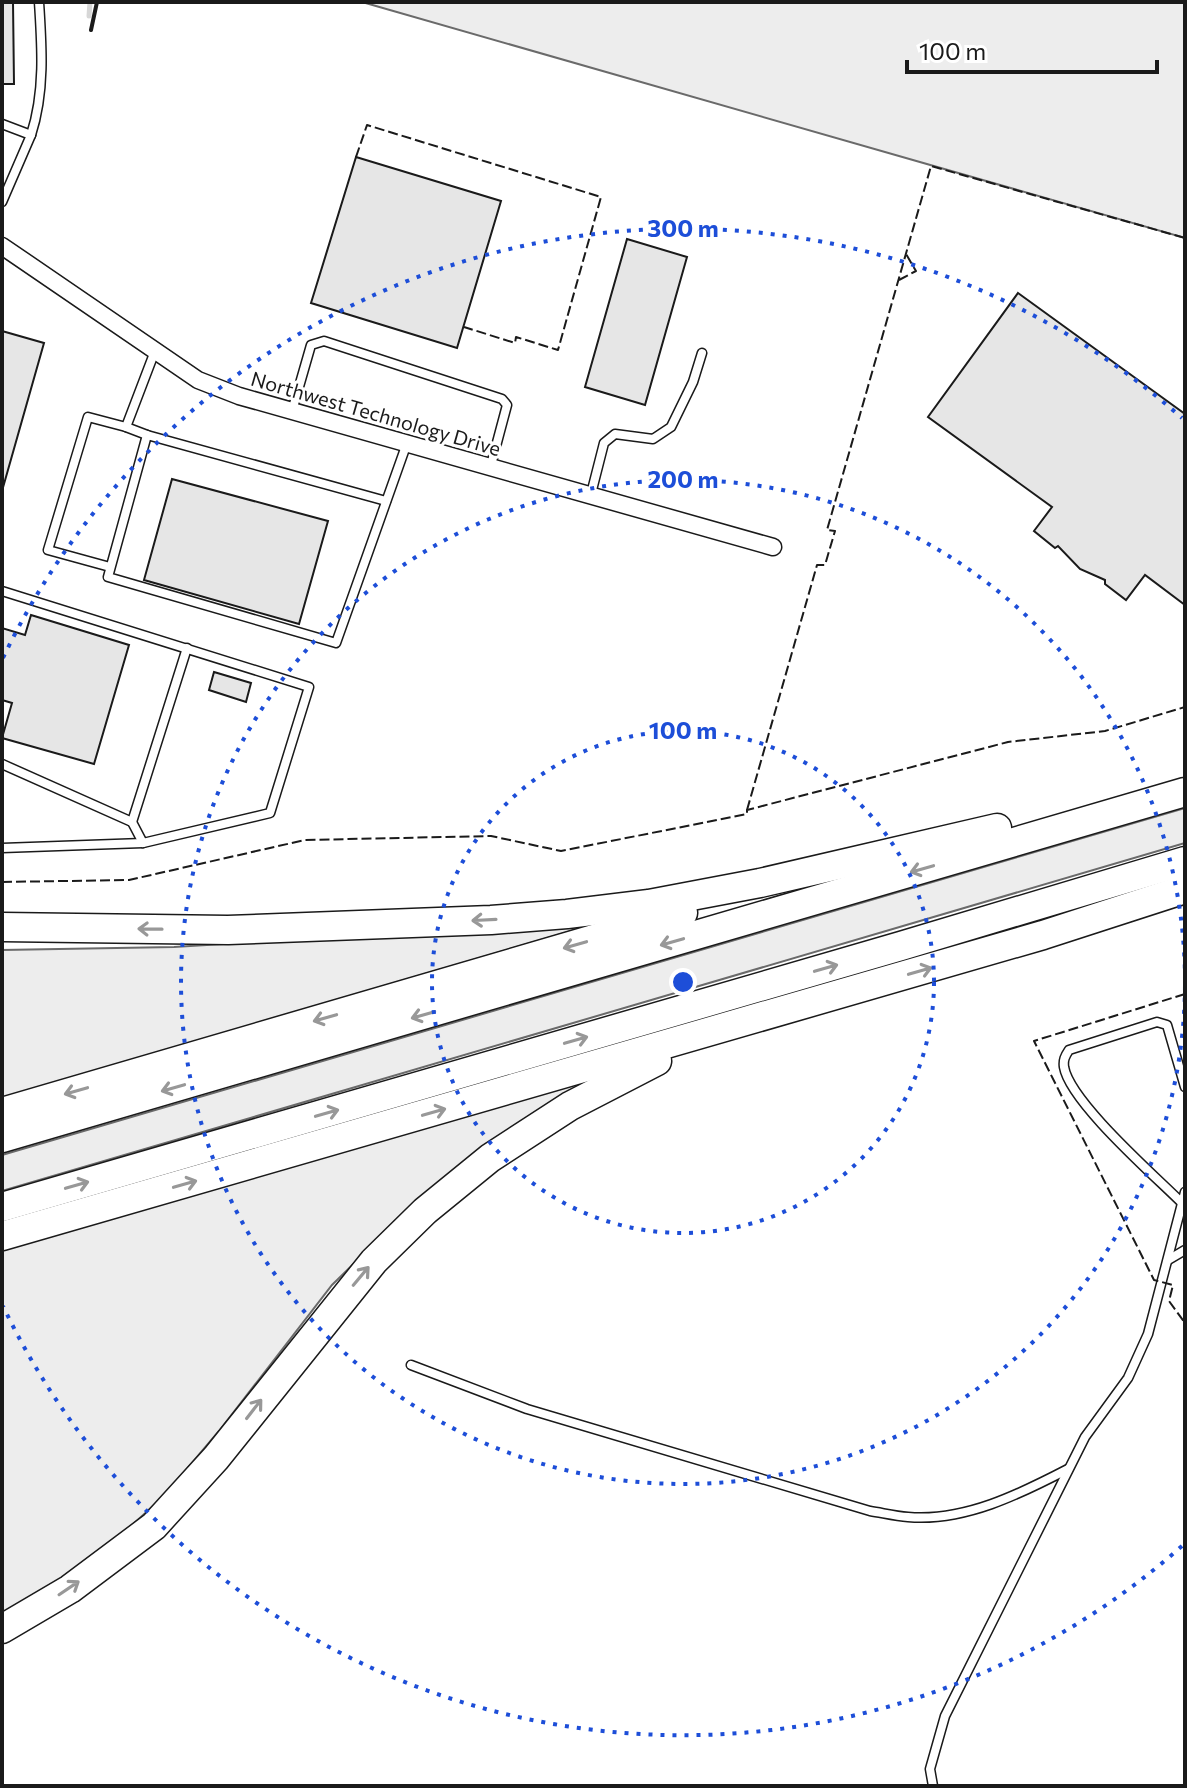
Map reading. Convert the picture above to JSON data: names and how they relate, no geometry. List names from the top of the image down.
{
  "streets": {
    "street": ["Northwest Technology Drive"]
  },
  "scale_bar": "100 m",
  "rings": ["300 m", "200 m", "100 m"]
}
